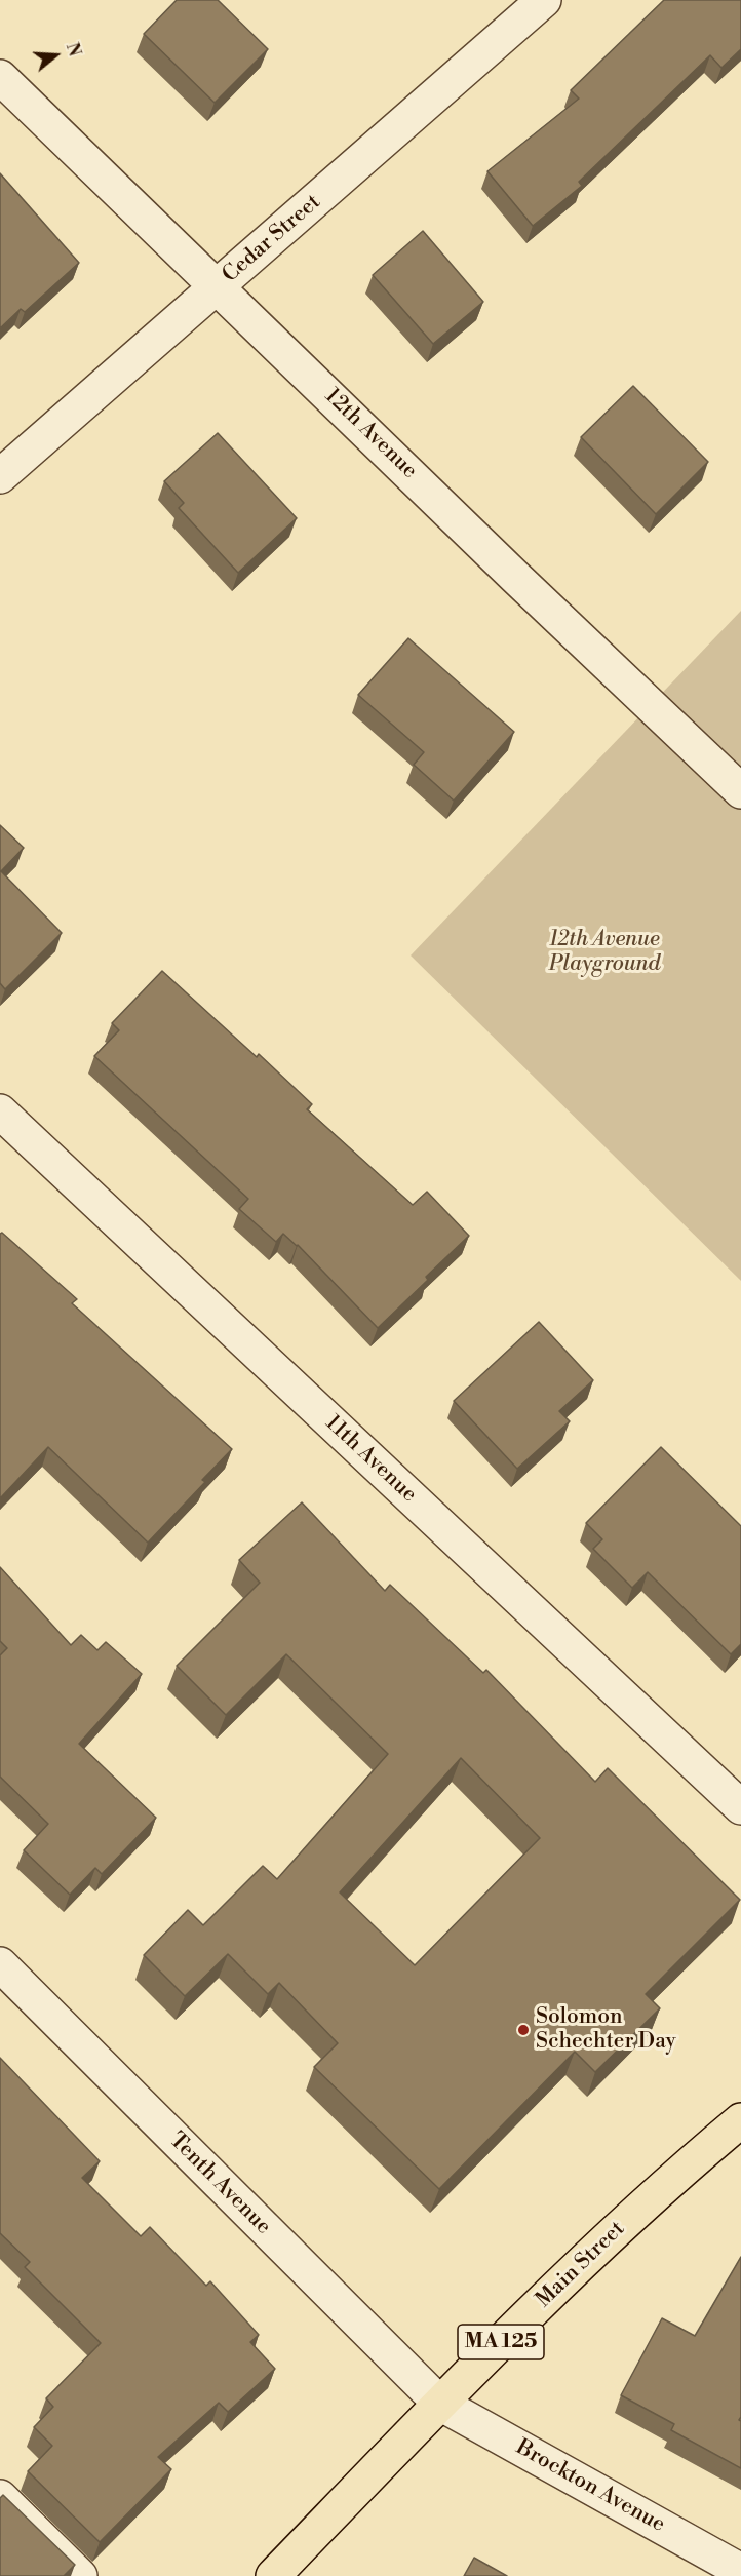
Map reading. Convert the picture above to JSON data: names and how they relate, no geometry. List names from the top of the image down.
{
  "streets": {
    "main road": ["Main Street", "MA 125"],
    "street": [
      "Cedar Street",
      "12th Avenue",
      "11th Avenue",
      "Tenth Avenue",
      "Brockton Avenue"
    ]
  },
  "crossings": [
    ["Cedar Street", "12th Avenue"],
    ["Tenth Avenue", "Main Street"],
    ["Tenth Avenue", "Brockton Avenue"],
    ["Main Street", "Brockton Avenue"]
  ],
  "parks": ["12th Avenue Playground"],
  "places": ["Solomon Schechter Day"],
  "north": "right"
}
